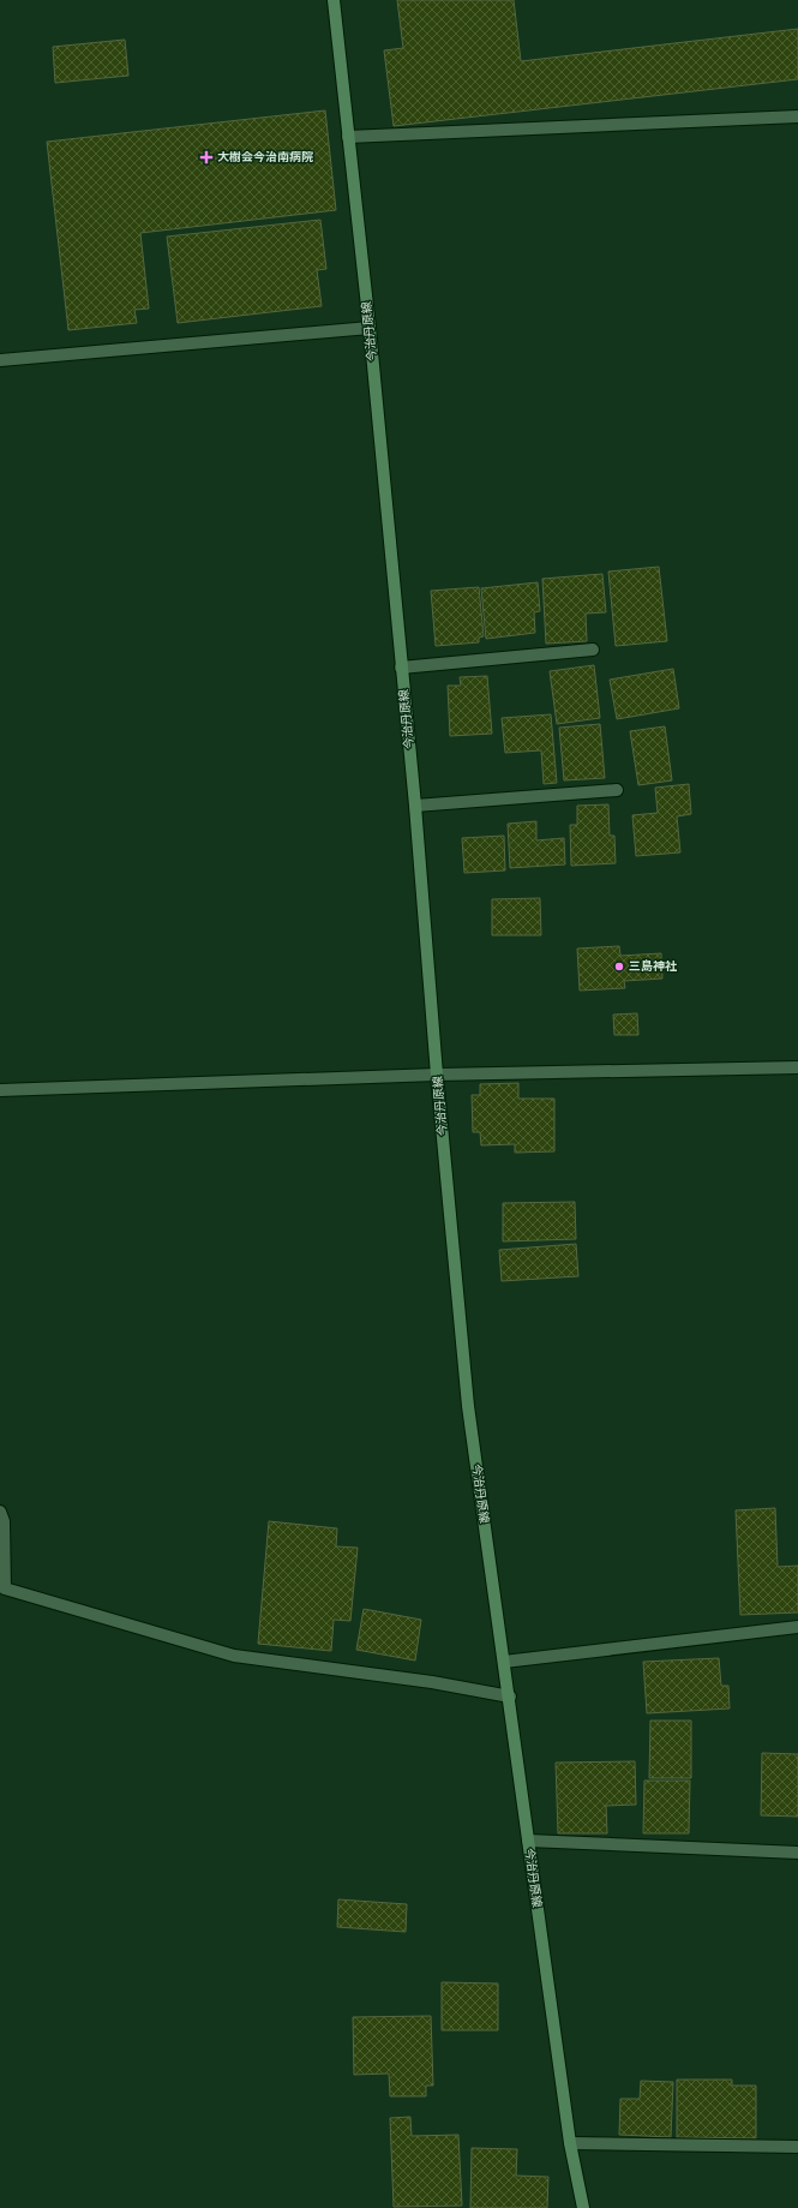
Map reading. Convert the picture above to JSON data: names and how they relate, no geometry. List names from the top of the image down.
{
  "streets": {
    "main road": ["今治丹原線"]
  },
  "places": {
    "health": ["大樹会今治南病院"],
    "other": ["三島神社"]
  }
}
